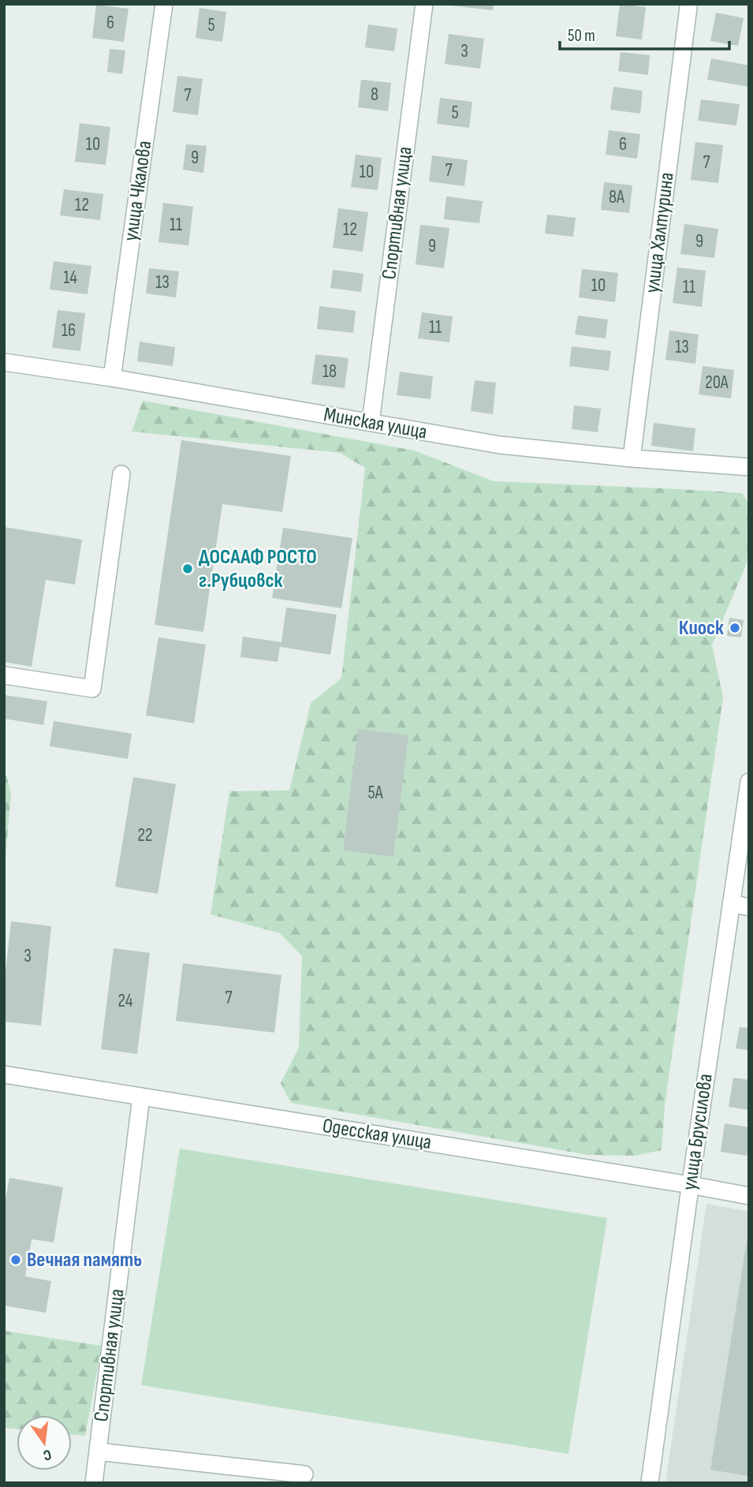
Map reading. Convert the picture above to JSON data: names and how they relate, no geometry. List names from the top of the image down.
{
  "streets": {
    "street": [
      "улица Чкалова",
      "Спортивная улица",
      "улица Халтурина",
      "Минская улица",
      "улица Брусилова",
      "Одесская улица"
    ]
  },
  "crossings": [
    ["улица Чкалова", "Минская улица"],
    ["Спортивная улица", "Минская улица"],
    ["Спортивная улица", "Одесская улица"],
    ["улица Халтурина", "Минская улица"],
    ["улица Брусилова", "Одесская улица"]
  ],
  "places": ["ДОСААФ РОСТО г.Рубцовск", "Киоск", "Вечная память"],
  "house_numbers": [
    "6",
    "5",
    "3",
    "8",
    "7",
    "5",
    "10",
    "6",
    "9",
    "7",
    "7",
    "10",
    "8А",
    "12",
    "11",
    "12",
    "9",
    "9",
    "14",
    "13",
    "10",
    "11",
    "11",
    "16",
    "13",
    "18",
    "20А",
    "5А",
    "22",
    "3",
    "7",
    "24"
  ],
  "scale_bar": "50 m",
  "north": "bottom"
}
